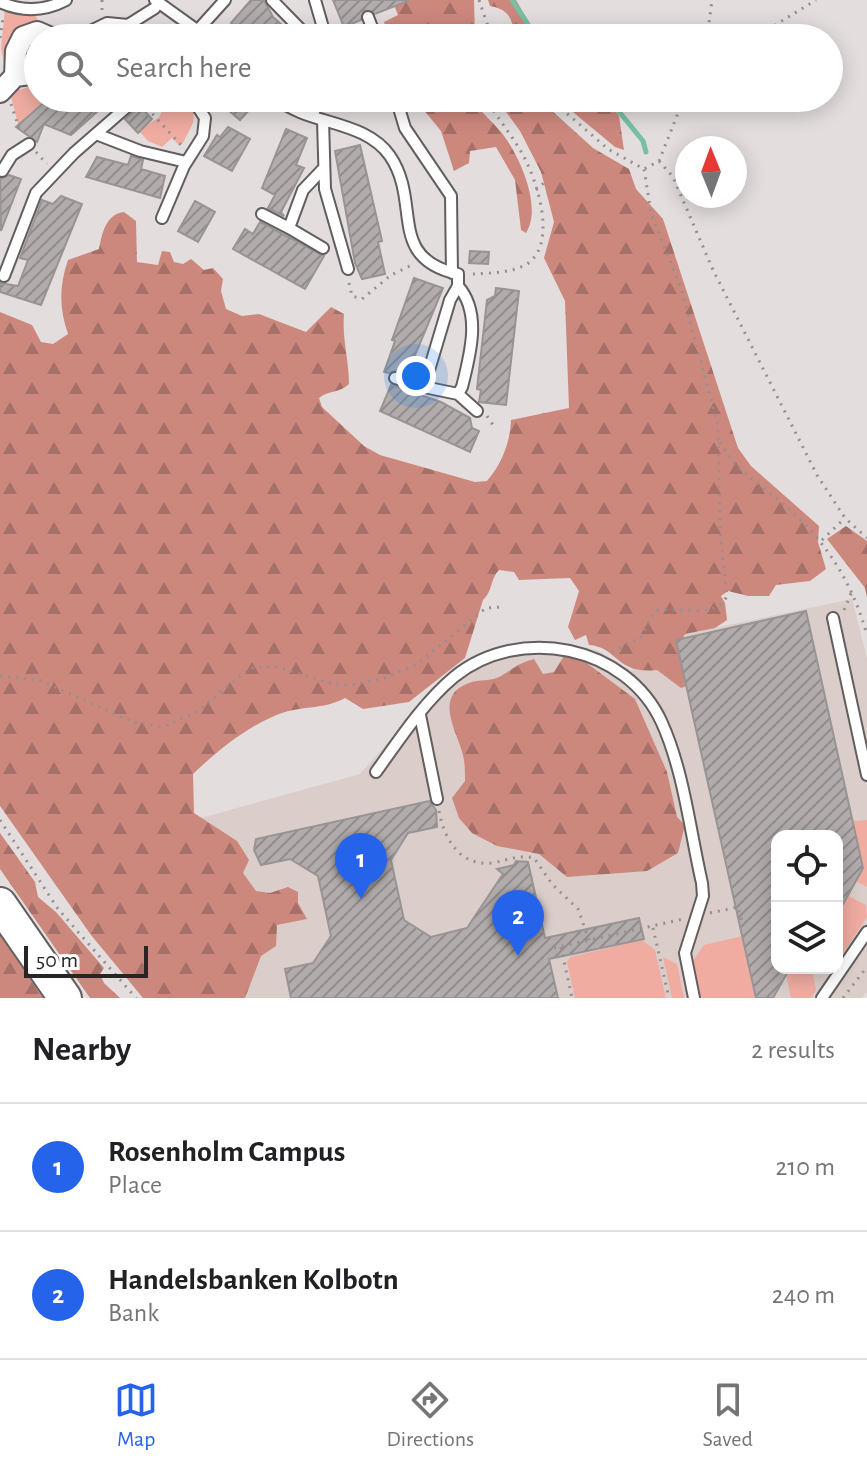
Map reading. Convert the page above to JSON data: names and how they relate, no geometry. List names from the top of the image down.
{
  "scale_bar": "50 m",
  "north": "top",
  "page": {
    "search": "Search here",
    "pins": ["1", "2"],
    "scale": "50 m",
    "heading": ["Nearby", "2 results"],
    "list": [
      {
        "mark": "1",
        "name": "Rosenholm Campus",
        "note": "Place",
        "value": "210 m"
      },
      {
        "mark": "2",
        "name": "Handelsbanken Kolbotn",
        "note": "Bank",
        "value": "240 m"
      }
    ],
    "nav": ["Map", "Directions", "Saved"]
  }
}
